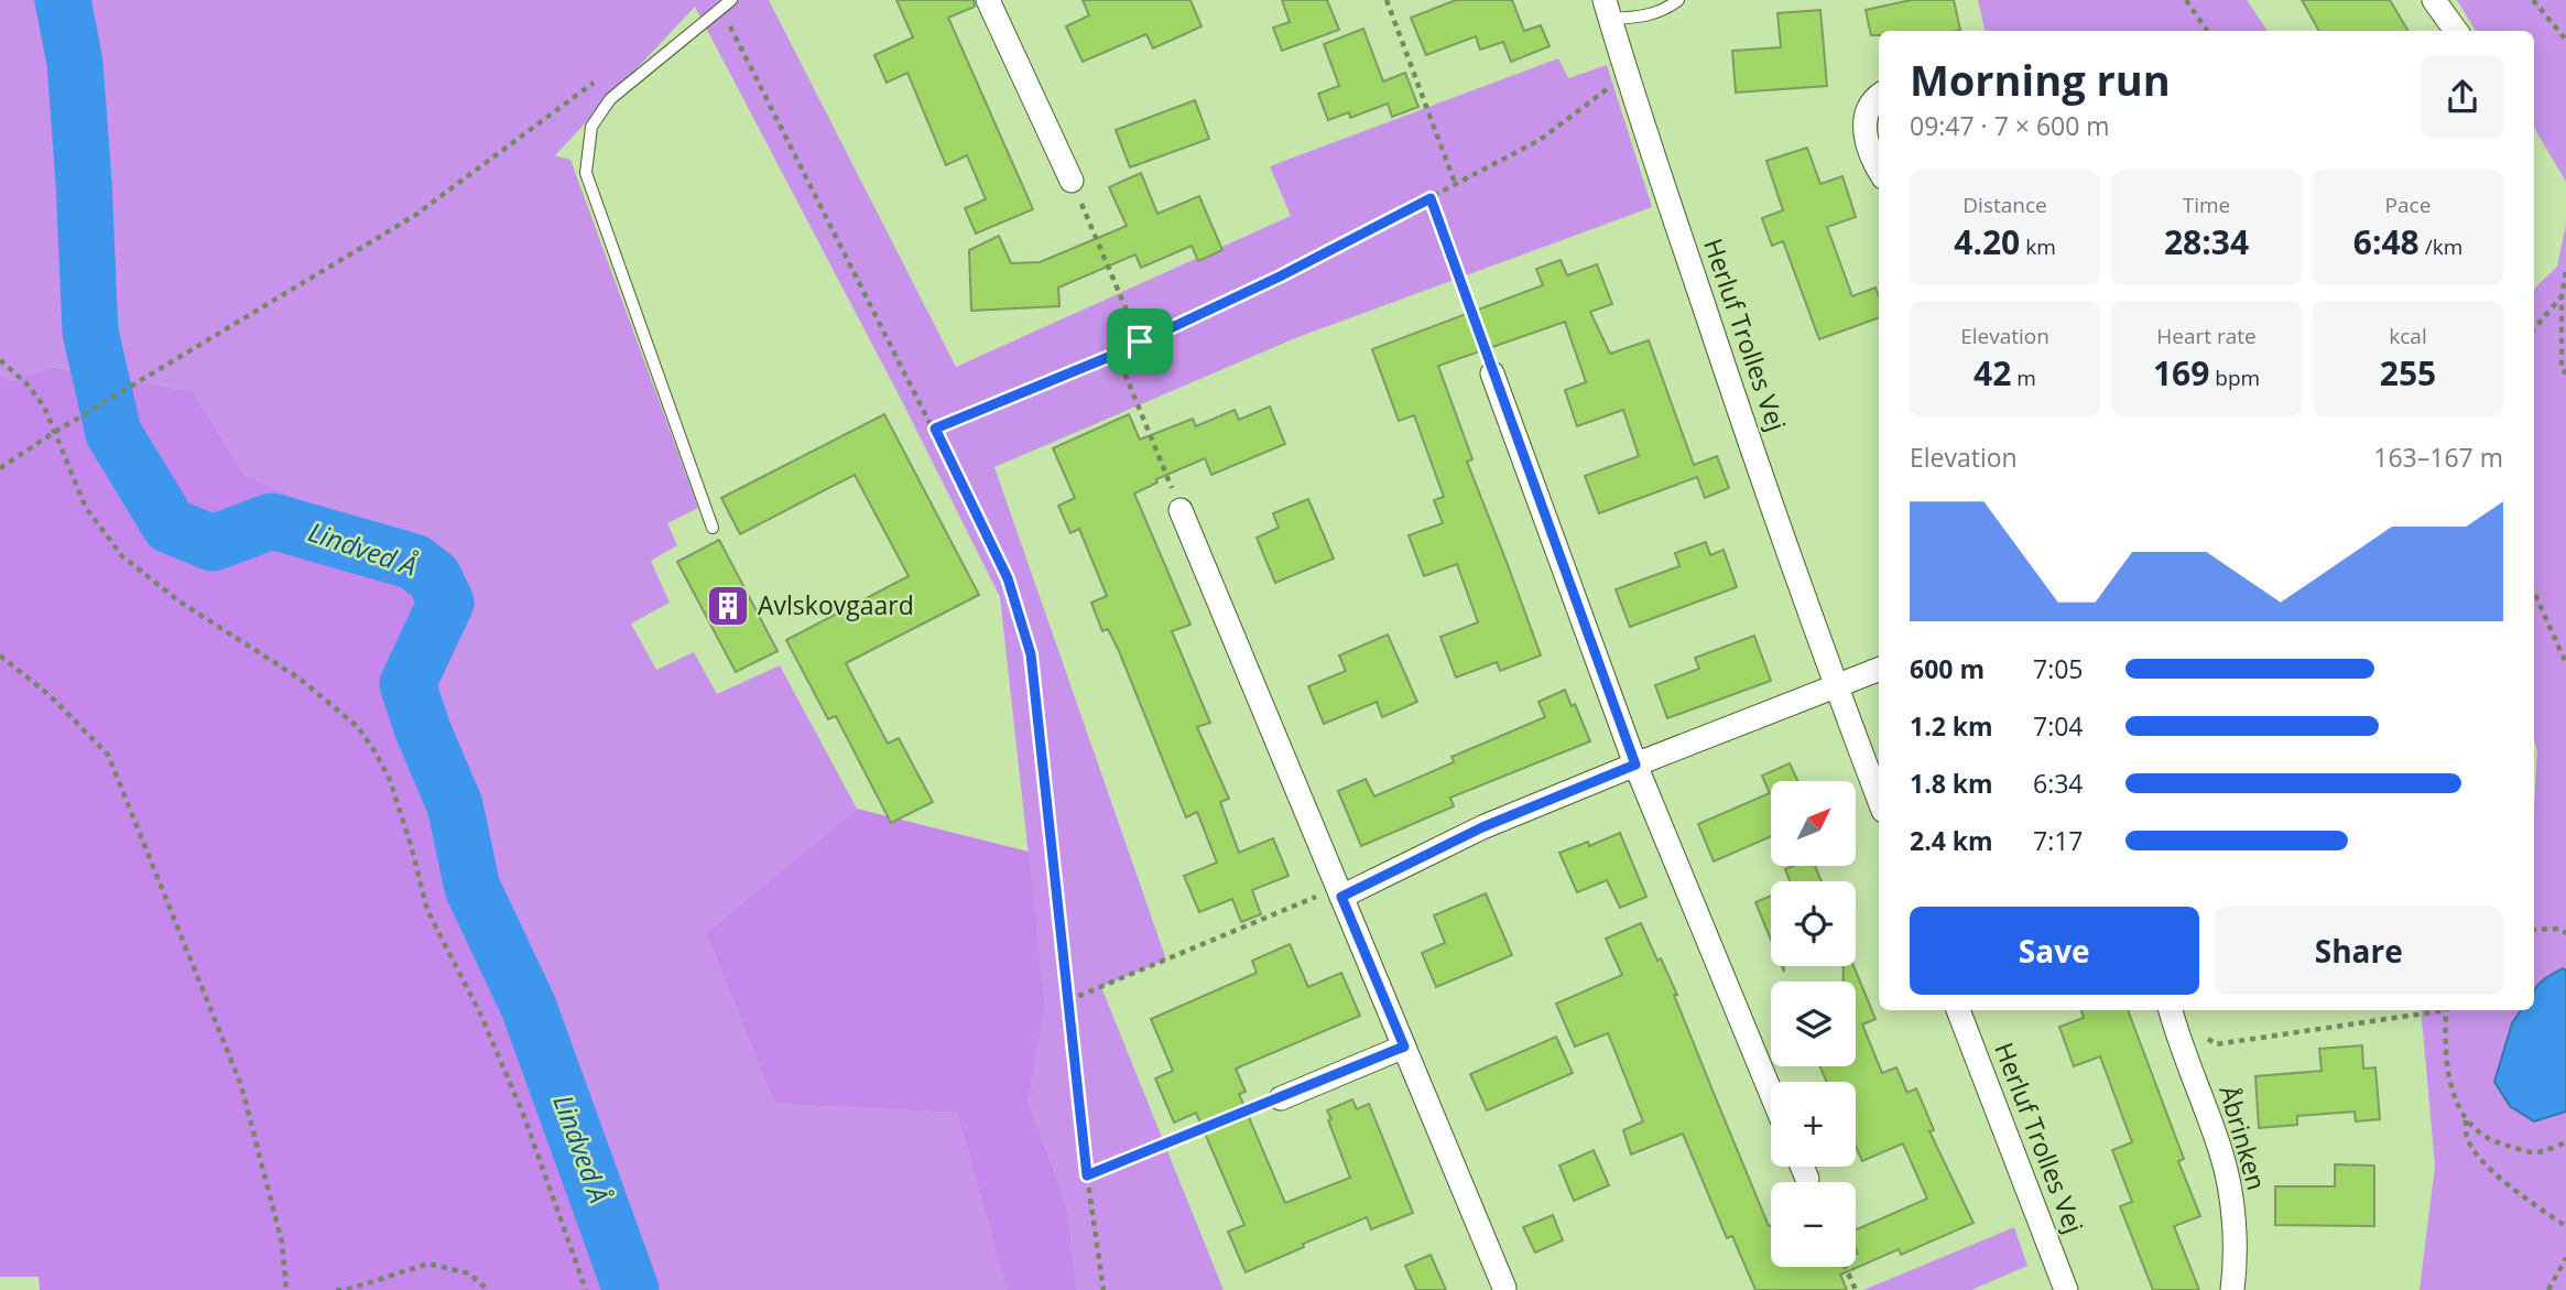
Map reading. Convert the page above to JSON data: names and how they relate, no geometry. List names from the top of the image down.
{
  "streets": {
    "street": ["Herluf Trolles Vej", "Åbrinken"]
  },
  "water": ["Lindved Å"],
  "places": {
    "building": ["Avlskovgaard"]
  },
  "north": "top right",
  "page": {
    "heading": ["Morning run", "09:47 · 7 × 600 m"],
    "stats": [
      ["Distance", "4.20 km"],
      ["Time", "28:34"],
      ["Pace", "6:48 /km"],
      ["Elevation", "42 m"],
      ["Heart rate", "169 bpm"],
      ["kcal", "255"]
    ],
    "chart": ["Elevation", "163–167 m"],
    "list": [
      {
        "name": "600 m",
        "note": "7:05"
      },
      {
        "name": "1.2 km",
        "note": "7:04"
      },
      {
        "name": "1.8 km",
        "note": "6:34"
      },
      {
        "name": "2.4 km",
        "note": "7:17"
      }
    ],
    "map_buttons": ["+", "−"],
    "buttons": ["Save", "Share"]
  }
}
